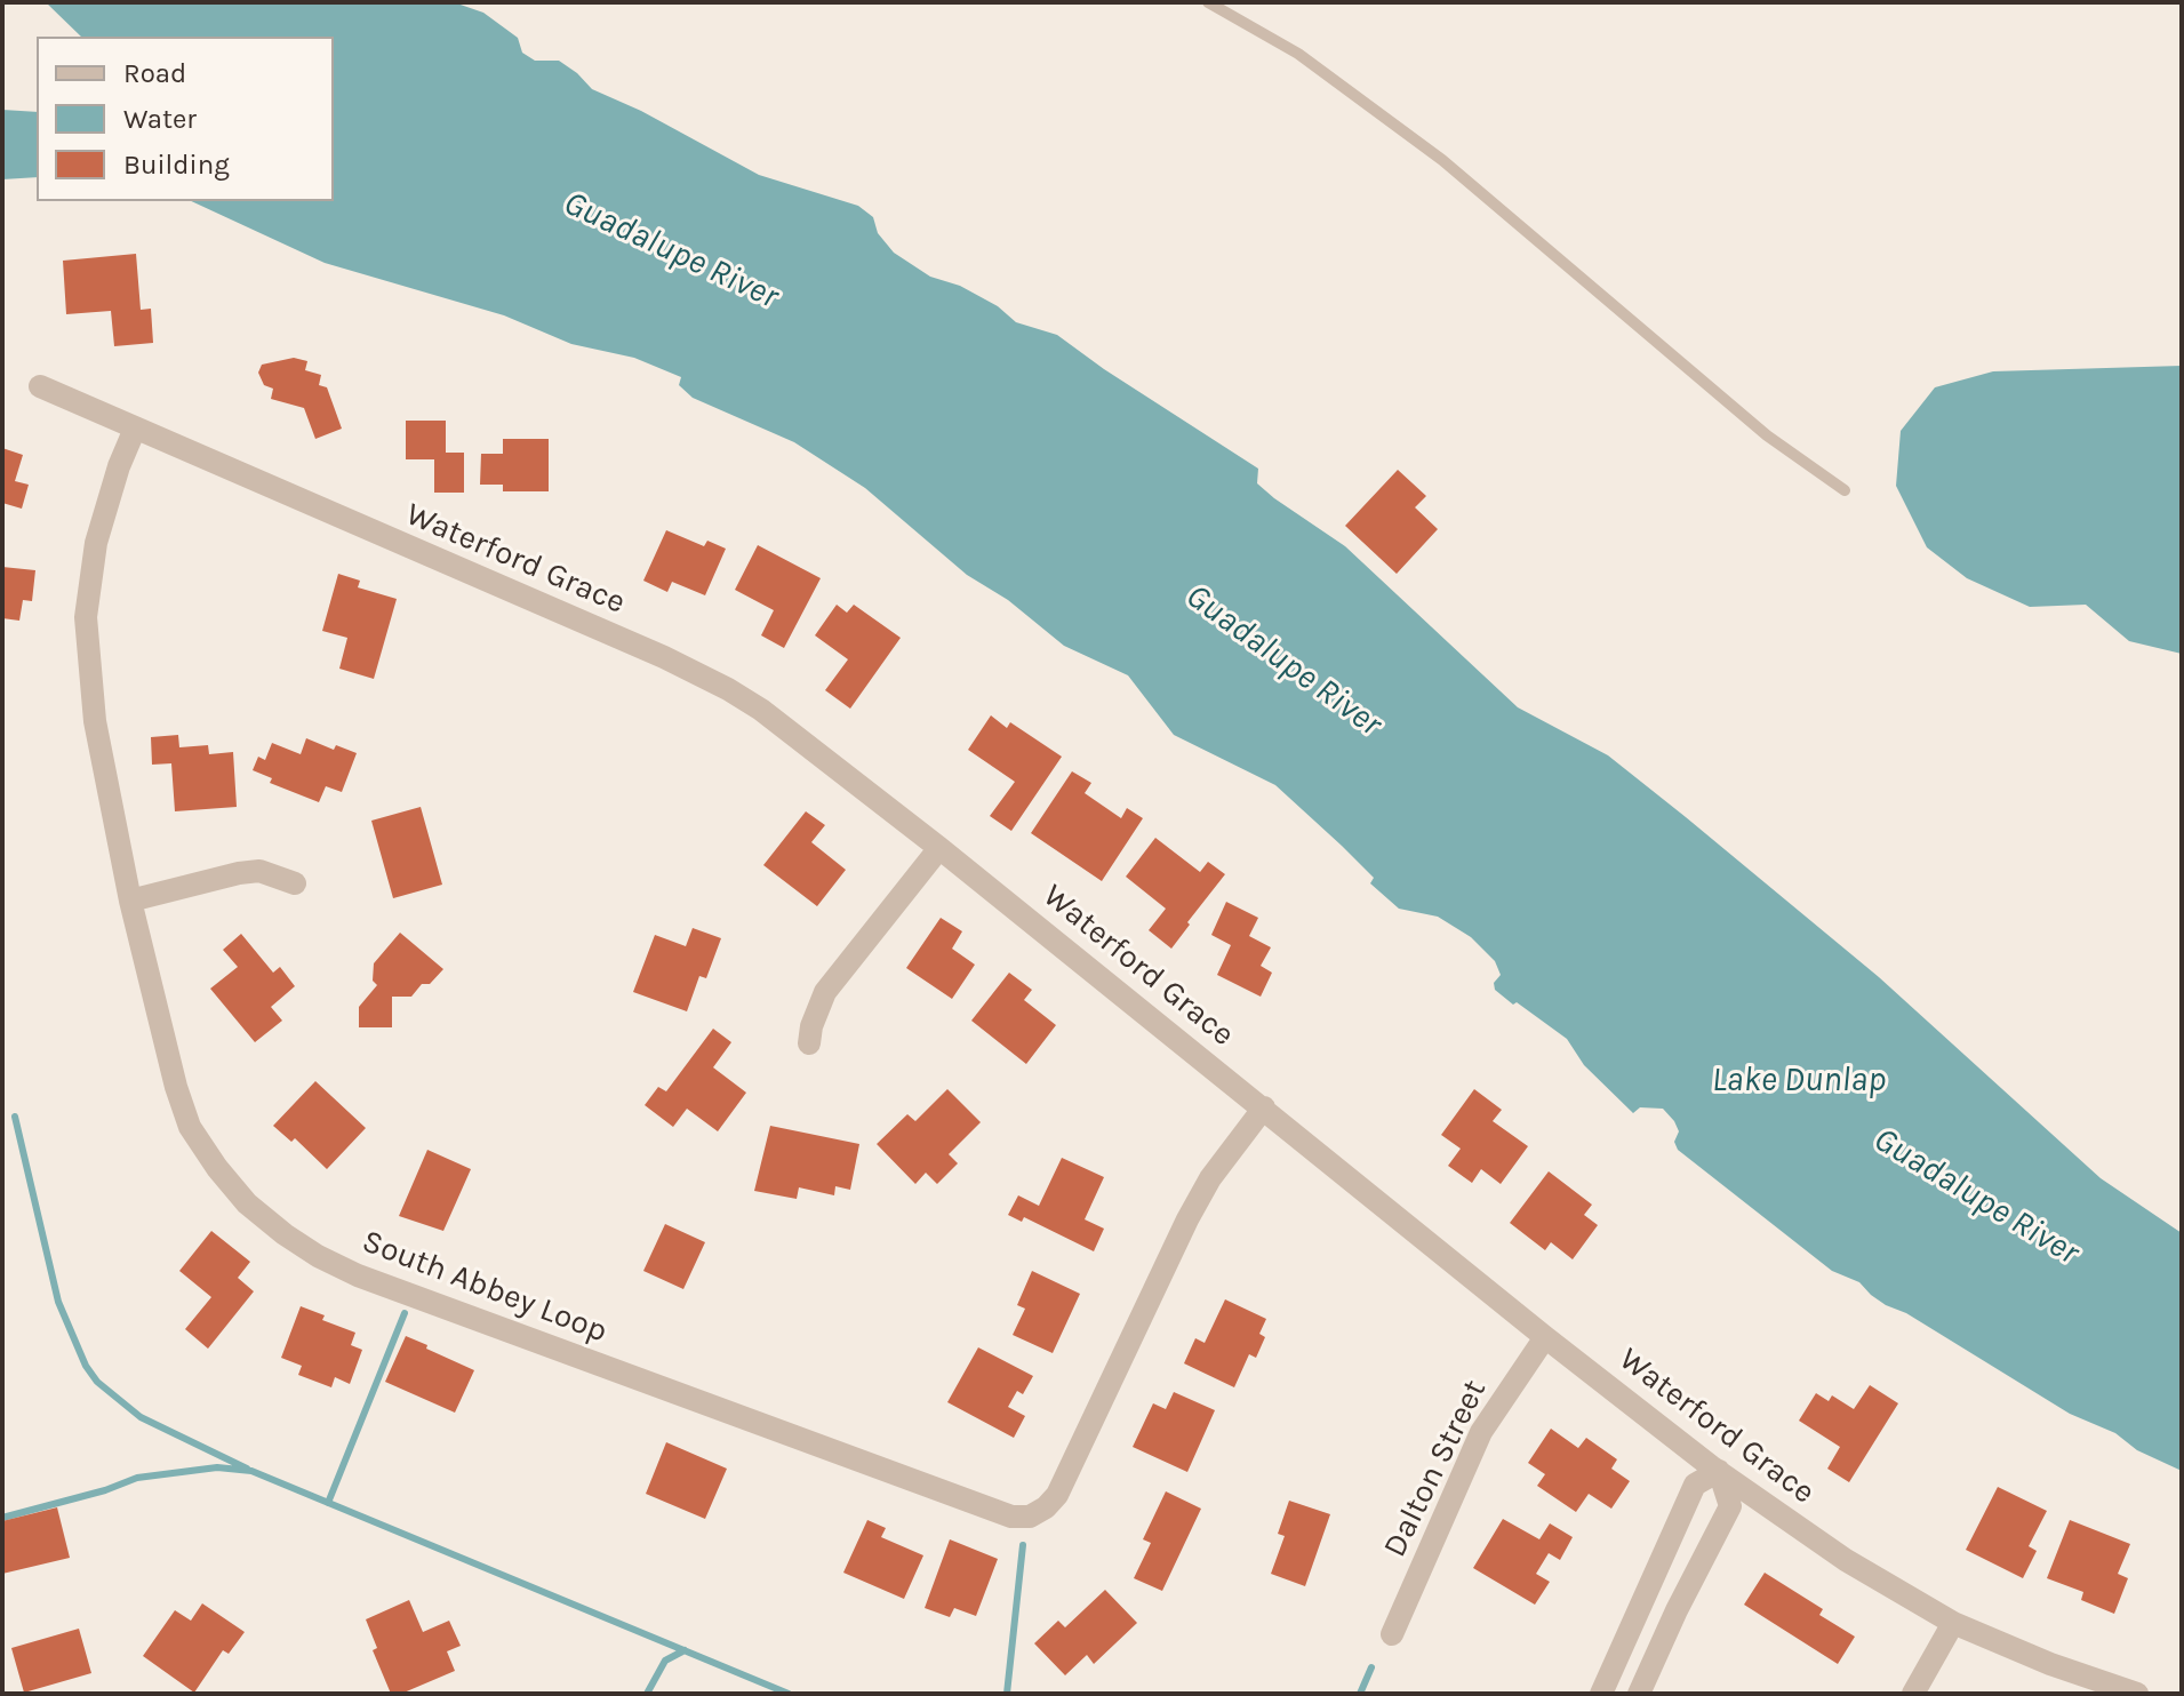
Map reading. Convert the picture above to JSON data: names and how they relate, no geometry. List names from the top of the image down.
{
  "streets": {
    "street": ["Waterford Grace", "South Abbey Loop", "Dalton Street"]
  },
  "crossings": [
    ["Waterford Grace", "South Abbey Loop"],
    ["Waterford Grace", "Dalton Street"]
  ],
  "water": ["Guadalupe River", "Lake Dunlap"],
  "legend": ["Road", "Water", "Building"]
}
